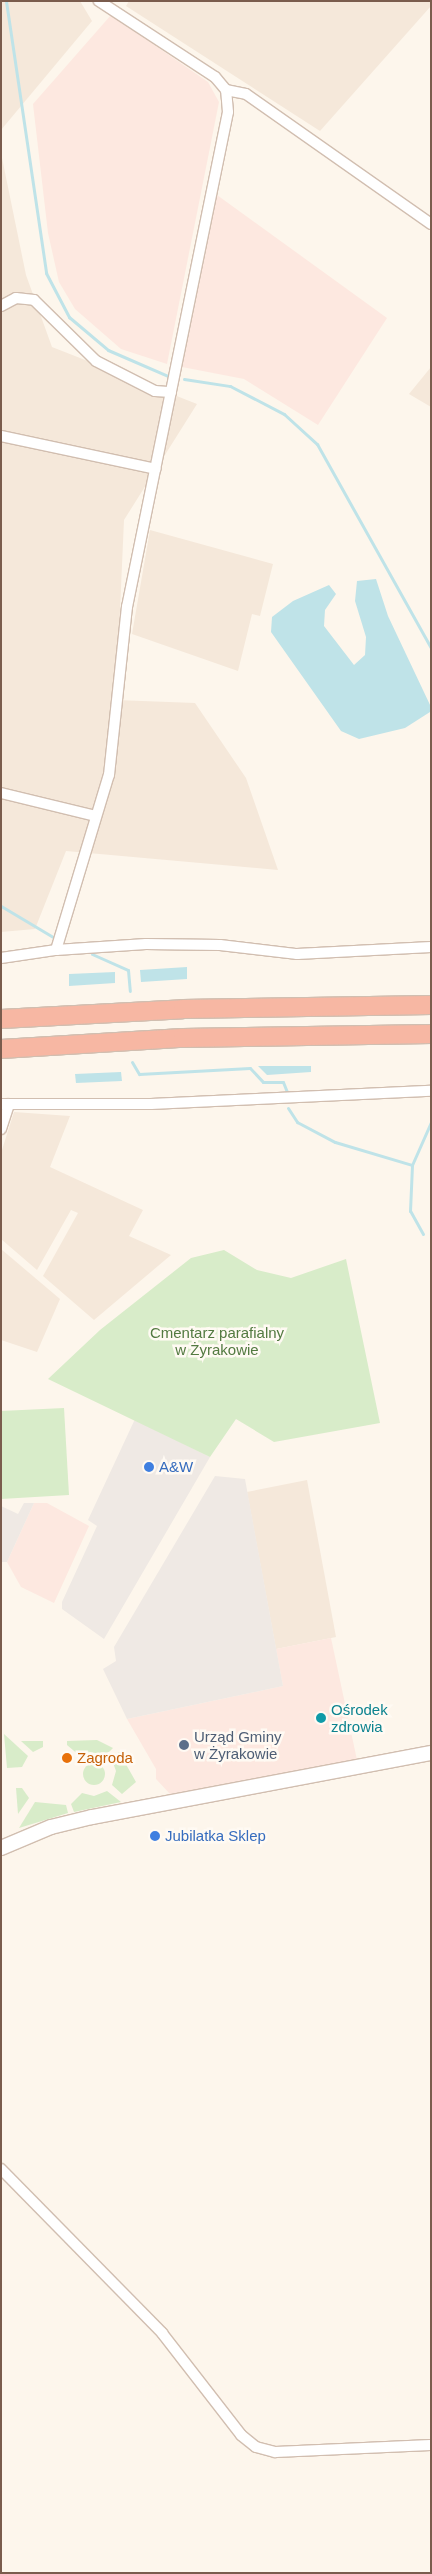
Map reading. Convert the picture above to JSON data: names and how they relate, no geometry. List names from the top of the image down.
{
  "parks": ["Cmentarz parafialny w Żyrakowie"],
  "places": [
    "A&W",
    "Ośrodek zdrowia",
    "Urząd Gminy w Żyrakowie",
    "Zagroda",
    "Jubilatka Sklep"
  ]
}
